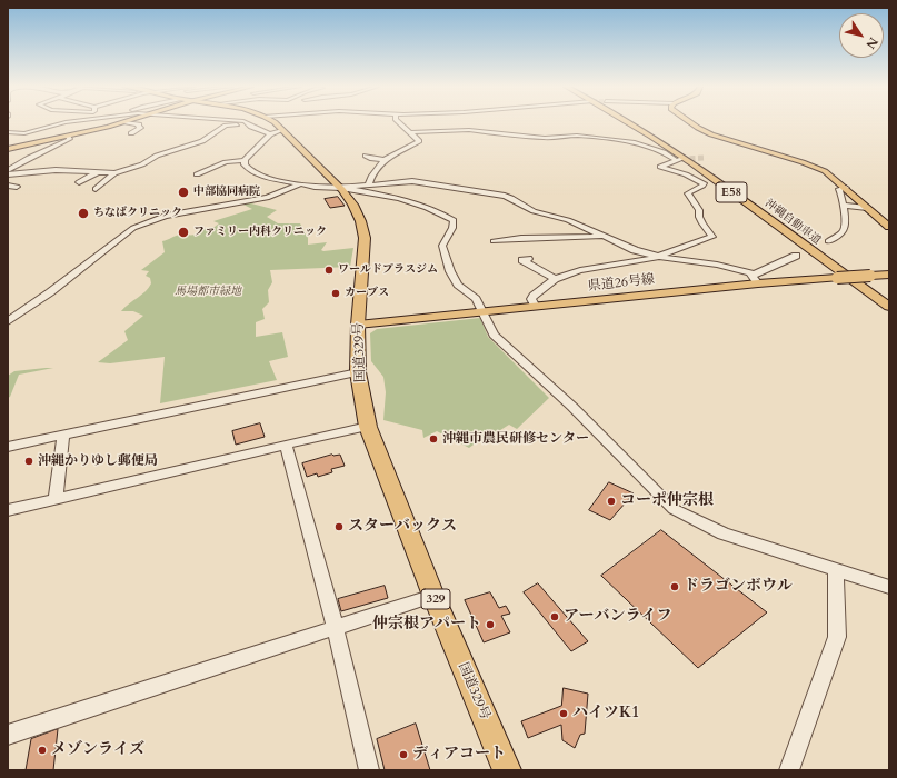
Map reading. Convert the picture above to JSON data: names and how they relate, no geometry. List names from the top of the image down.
{
  "streets": {
    "highway": [
      "E58",
      "沖縄自動車道",
      "国道329号",
      "329"
    ],
    "main road": ["県道26号線"]
  },
  "crossings": [
    ["県道26号線", "国道329号"]
  ],
  "parks": ["馬場都市緑地"],
  "places": [
    "中部協同病院",
    "ちなばクリニック",
    "ファミリー内科クリニック",
    "ワールドプラスジム",
    "カーブス",
    "沖縄市農民研修センター",
    "沖縄かりゆし郵便局",
    "コーポ仲宗根",
    "スターバックス",
    "ドラゴンボウル",
    "アーバンライフ",
    "仲宗根アパート",
    "ハイツK1",
    "メゾンライズ",
    "ディアコート"
  ],
  "north": "bottom right"
}
